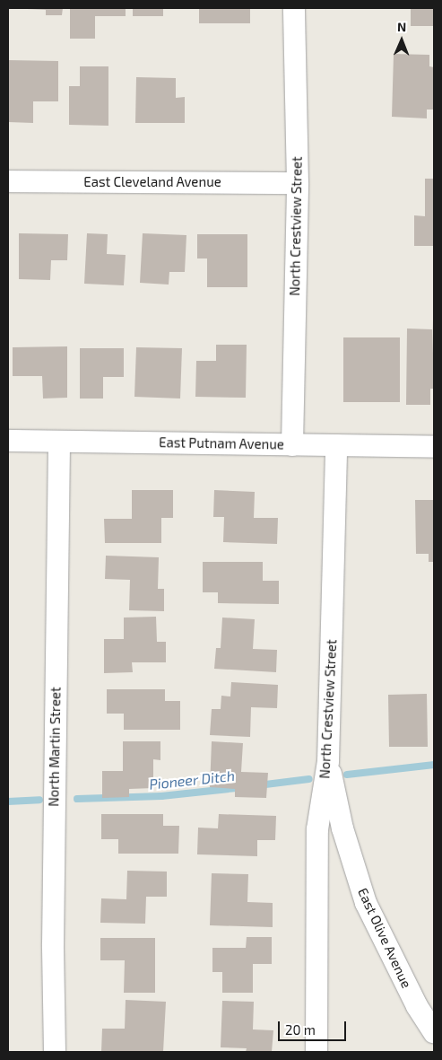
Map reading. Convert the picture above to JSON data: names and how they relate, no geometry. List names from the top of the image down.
{
  "streets": {
    "street": [
      "East Cleveland Avenue",
      "North Crestview Street",
      "East Putnam Avenue",
      "North Martin Street",
      "East Olive Avenue"
    ]
  },
  "crossings": [
    ["East Cleveland Avenue", "North Crestview Street"],
    ["North Crestview Street", "East Putnam Avenue"],
    ["North Crestview Street", "East Olive Avenue"],
    ["East Putnam Avenue", "North Martin Street"]
  ],
  "water": ["Pioneer Ditch"],
  "scale_bar": "20 m",
  "north": "top"
}
